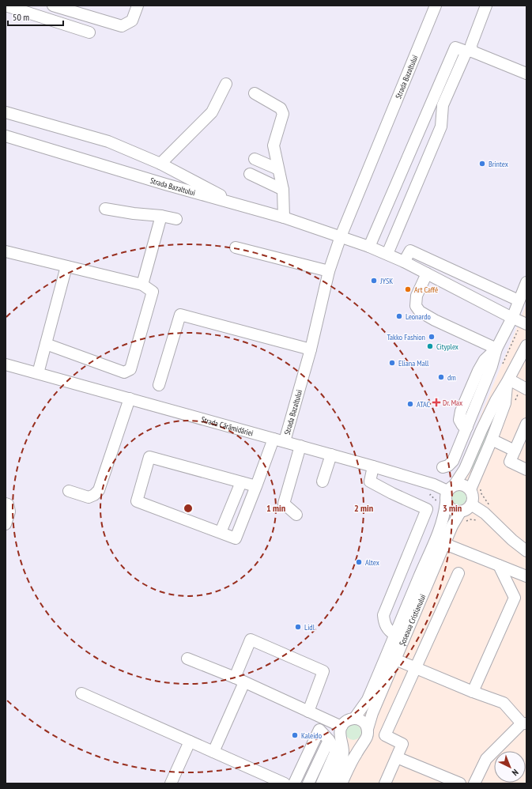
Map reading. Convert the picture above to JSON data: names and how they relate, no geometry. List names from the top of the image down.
{
  "streets": {
    "street": ["Strada Bazaltului", "Strada Cărămidăriei", "Șoseaua Cristianului"]
  },
  "crossings": [
    ["Strada Bazaltului", "Strada Cărămidăriei"],
    ["Strada Cărămidăriei", "Șoseaua Cristianului"]
  ],
  "places": {
    "other": [
      "Brintex",
      "JYSK",
      "Art Caffé",
      "Leonardo",
      "Takko Fashion",
      "Cityplex",
      "Eliana Mall",
      "dm",
      "ATAC",
      "Altex",
      "Lidl",
      "Kaleido"
    ],
    "health": ["Dr. Max"]
  },
  "scale_bar": "50 m",
  "north": "bottom right",
  "rings": ["1 min", "2 min", "3 min"]
}
